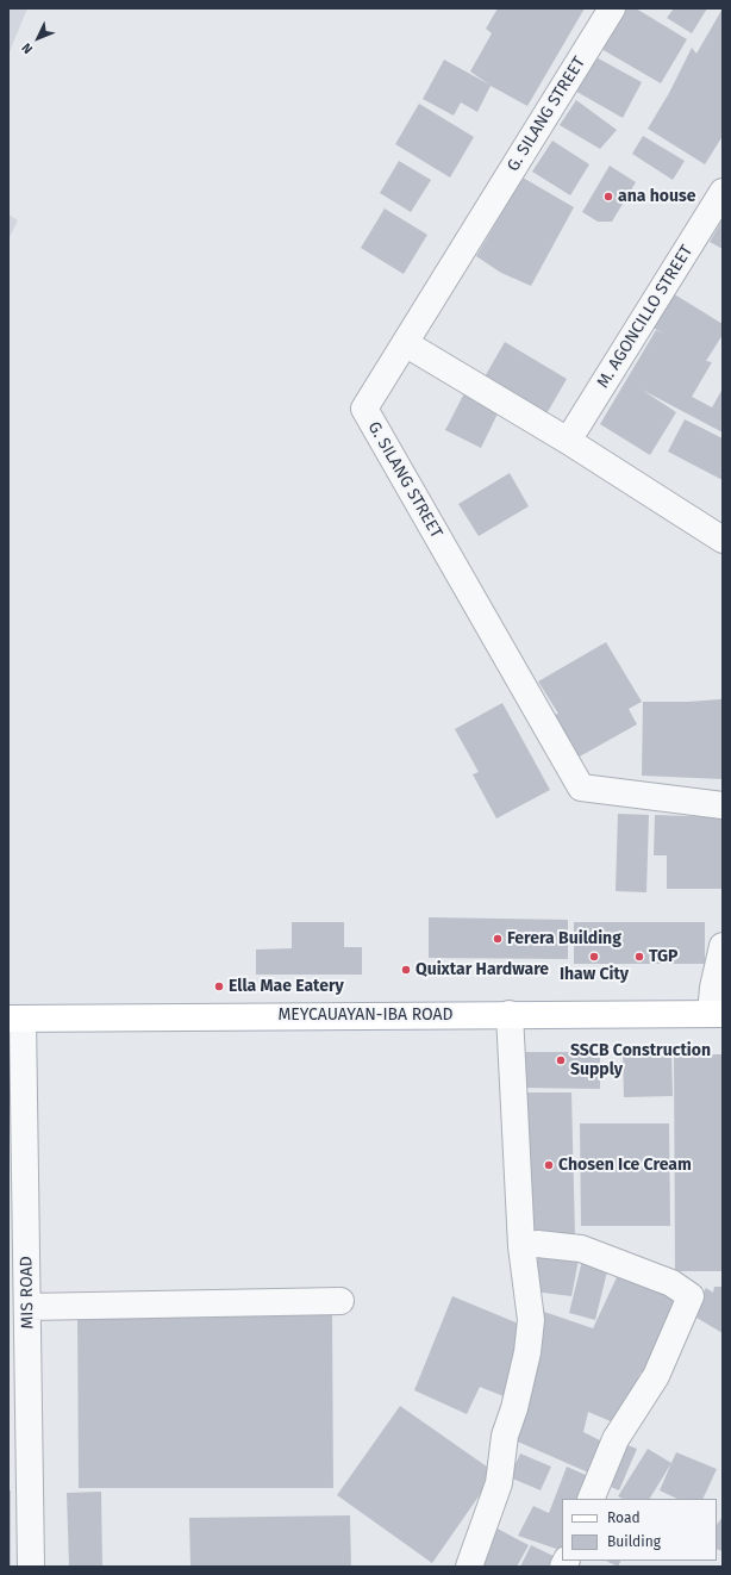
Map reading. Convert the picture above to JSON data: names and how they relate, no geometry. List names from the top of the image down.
{
  "streets": {
    "main road": ["MEYCAUAYAN-IBA ROAD"],
    "street": ["G. SILANG STREET", "M. AGONCILLO STREET", "MIS ROAD"]
  },
  "crossings": [
    ["MEYCAUAYAN-IBA ROAD", "MIS ROAD"]
  ],
  "places": [
    "ana house",
    "Ferera Building",
    "Ihaw City",
    "TGP",
    "Quixtar Hardware",
    "Ella Mae Eatery",
    "SSCB Construction Supply",
    "Chosen Ice Cream"
  ],
  "legend": ["Road", "Building"],
  "north": "bottom left"
}
